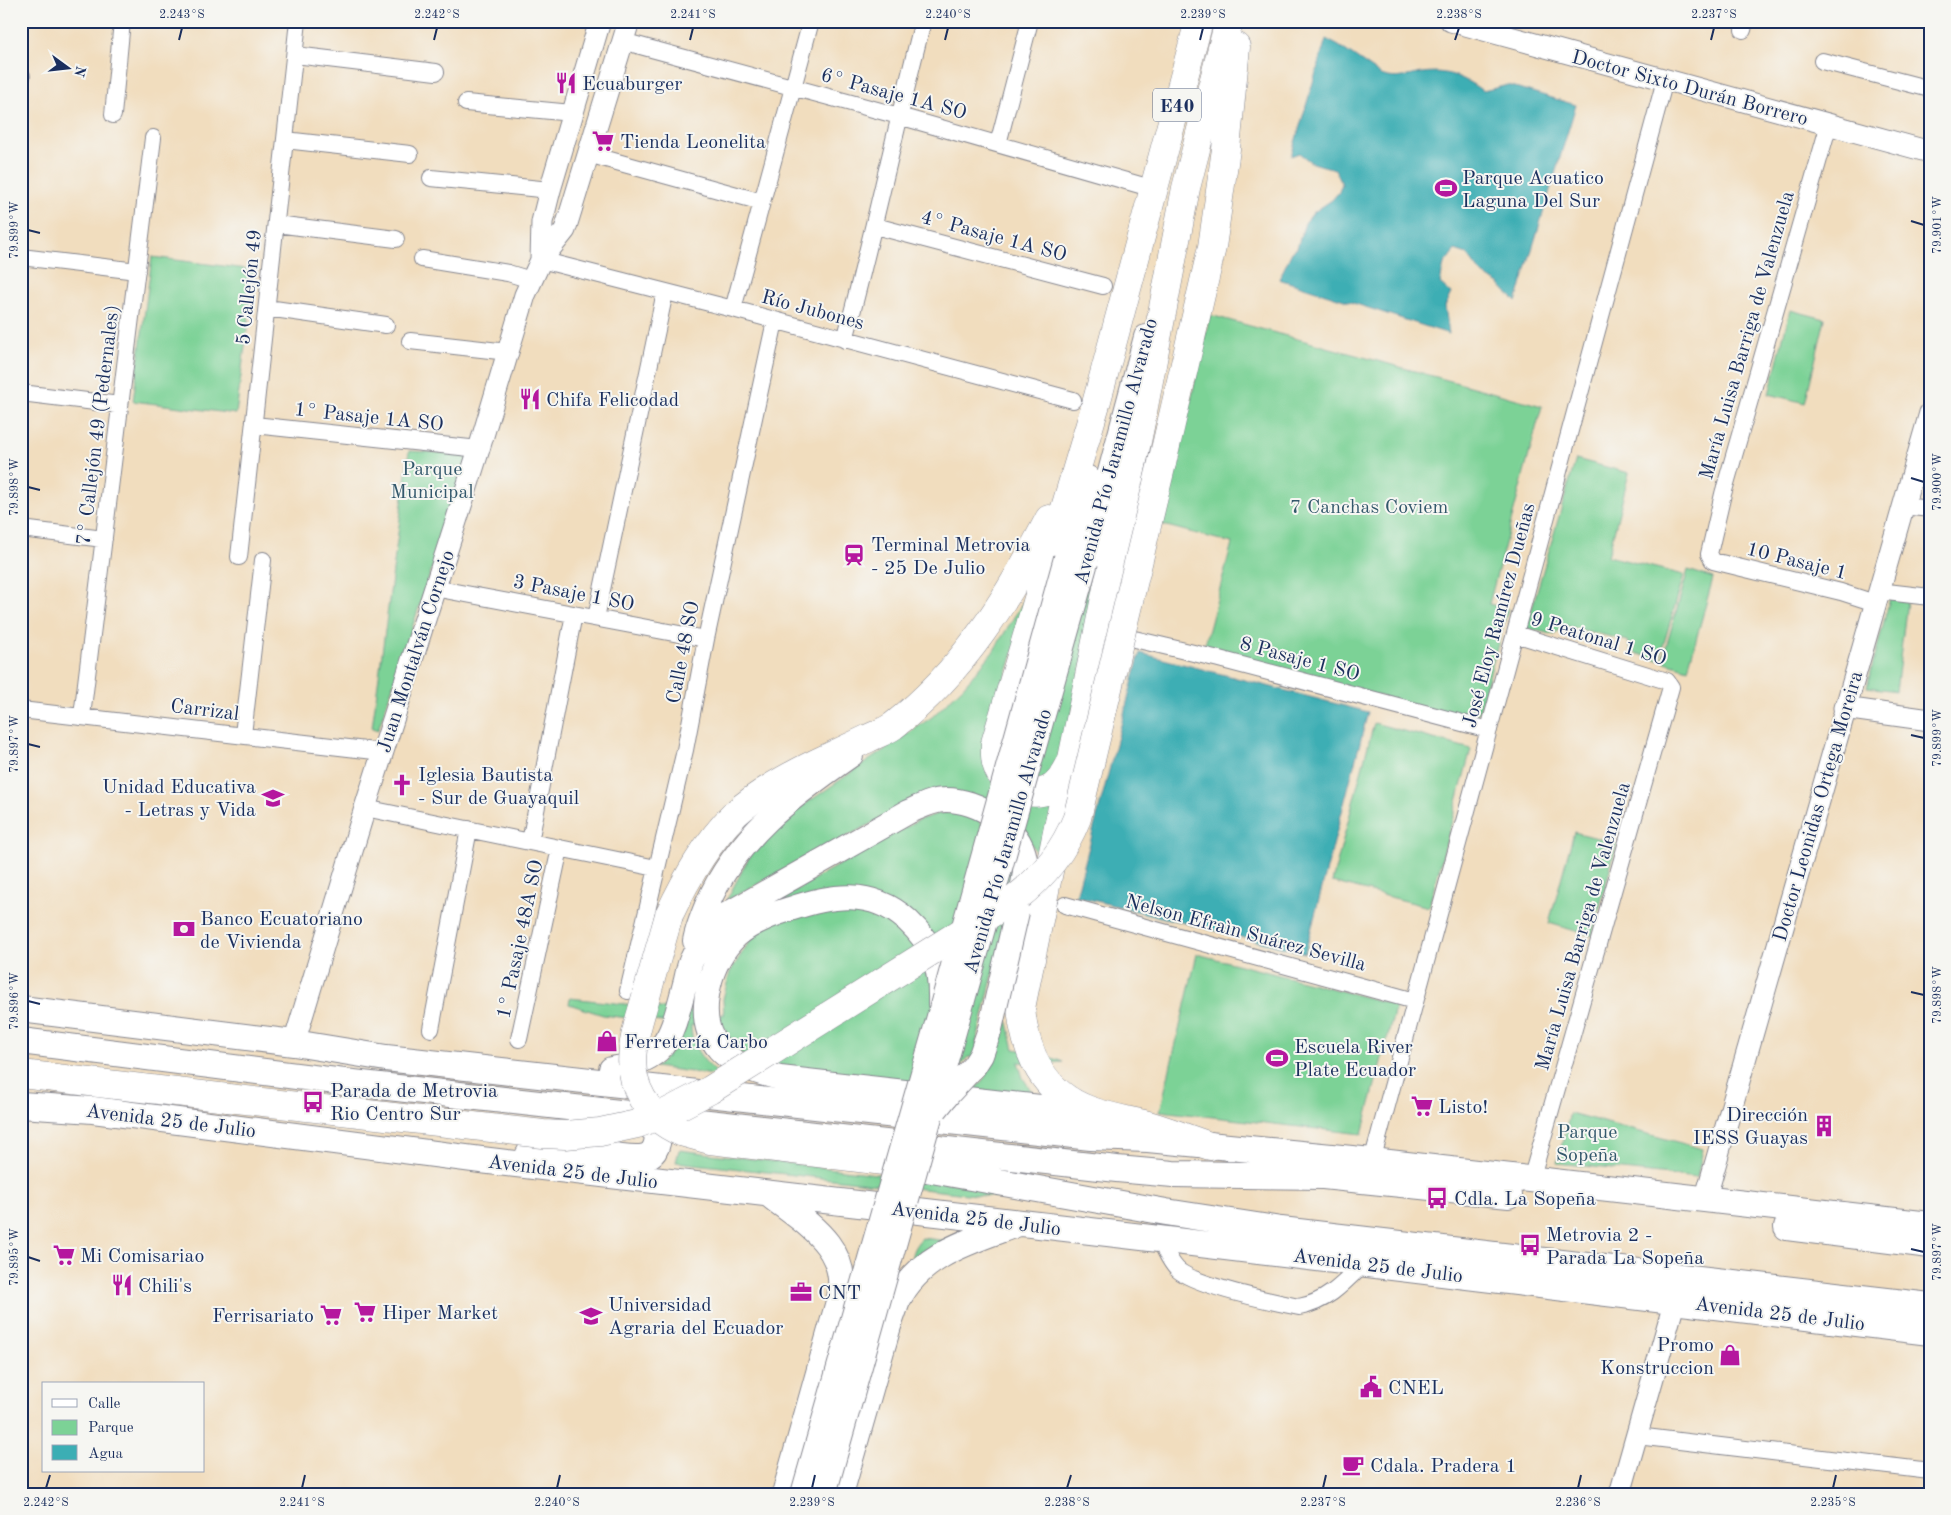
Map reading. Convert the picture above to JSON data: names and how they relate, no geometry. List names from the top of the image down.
{
  "streets": {
    "highway": ["E40"],
    "main road": ["Avenida Pío Jaramillo Alvarado", "Avenida 25 de Julio"],
    "street": [
      "Doctor Sixto Durán Borrero",
      "6° Pasaje 1A SO",
      "4° Pasaje 1A SO",
      "5 Callejón 49",
      "Río Jubones",
      "María Luisa Barriga de Valenzuela",
      "1° Pasaje 1A SO",
      "7° Callejón 49 (Pedernales)",
      "10 Pasaje 1",
      "3 Pasaje 1 SO",
      "José Eloy Ramírez Dueñas",
      "9 Peatonal 1 SO",
      "Juan Montalván Cornejo",
      "Calle 48 SO",
      "8 Pasaje 1 SO",
      "Carrizal",
      "Doctor Leonidas Ortega Moreira",
      "Nelson Efraìn Suárez Sevilla",
      "1° Pasaje 48A SO"
    ]
  },
  "crossings": [
    ["Doctor Sixto Durán Borrero", "María Luisa Barriga de Valenzuela"],
    ["Doctor Sixto Durán Borrero", "José Eloy Ramírez Dueñas"],
    ["6° Pasaje 1A SO", "E40"],
    ["6° Pasaje 1A SO", "Juan Montalván Cornejo"],
    ["E40", "Avenida Pío Jaramillo Alvarado"],
    ["5 Callejón 49", "1° Pasaje 1A SO"],
    ["Río Jubones", "Juan Montalván Cornejo"],
    ["Río Jubones", "Calle 48 SO"],
    ["María Luisa Barriga de Valenzuela", "10 Pasaje 1"],
    ["María Luisa Barriga de Valenzuela", "9 Peatonal 1 SO"],
    ["1° Pasaje 1A SO", "Juan Montalván Cornejo"],
    ["7° Callejón 49 (Pedernales)", "Carrizal"],
    ["10 Pasaje 1", "Doctor Leonidas Ortega Moreira"],
    ["3 Pasaje 1 SO", "Juan Montalván Cornejo"],
    ["3 Pasaje 1 SO", "Calle 48 SO"],
    ["José Eloy Ramírez Dueñas", "9 Peatonal 1 SO"],
    ["José Eloy Ramírez Dueñas", "8 Pasaje 1 SO"],
    ["José Eloy Ramírez Dueñas", "Nelson Efraìn Suárez Sevilla"],
    ["Juan Montalván Cornejo", "Carrizal"]
  ],
  "parks": ["Parque Municipal", "7 Canchas Coviem", "Parque Sopeña"],
  "places": {
    "restaurant": ["Ecuaburger", "Chifa Felicodad", "Chili's"],
    "supermarket": [
      "Tienda Leonelita",
      "Listo!",
      "Mi Comisariao",
      "Hiper Market",
      "Ferrisariato"
    ],
    "sports": ["Parque Acuatico Laguna Del Sur", "Escuela River Plate Ecuador"],
    "station": ["Terminal Metrovia - 25 De Julio"],
    "church": ["Iglesia Bautista - Sur de Guayaquil"],
    "school or university": ["Unidad Educativa - Letras y Vida", "Universidad Agraria del Ecuador"],
    "bank": ["Banco Ecuatoriano de Vivienda"],
    "shop": ["Ferretería Carbo", "Promo Konstruccion"],
    "bus stop": ["Parada de Metrovia Rio Centro Sur", "Cdla. La Sopeña", "Metrovia 2 - Parada La Sopeña"],
    "building": ["Dirección IESS Guayas"],
    "office": ["CNT"],
    "public building": ["CNEL"],
    "cafe": ["Cdala. Pradera 1"]
  },
  "legend": ["Calle", "Parque", "Agua"],
  "north": "right",
  "coordinates": [
    "2.243°S",
    "2.242°S",
    "2.241°S",
    "2.240°S",
    "2.239°S",
    "2.238°S",
    "2.237°S",
    "79.901°W",
    "79.899°W",
    "79.900°W",
    "79.898°W",
    "79.897°W",
    "79.896°W",
    "79.895°W",
    "2.236°S",
    "2.235°S"
  ]
}
